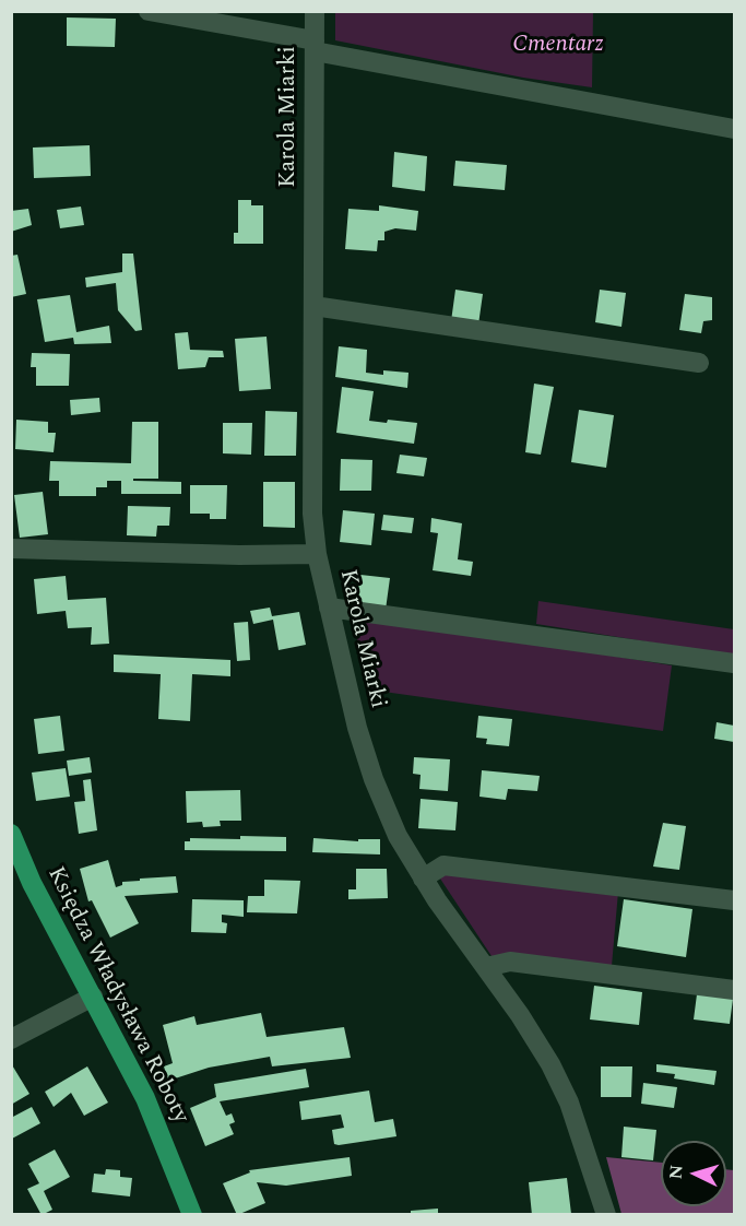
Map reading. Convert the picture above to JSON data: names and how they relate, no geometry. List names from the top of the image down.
{
  "streets": {
    "main road": ["Księdza Władysława Roboty"],
    "street": ["Karola Miarki"]
  },
  "parks": ["Cmentarz"],
  "north": "left"
}
